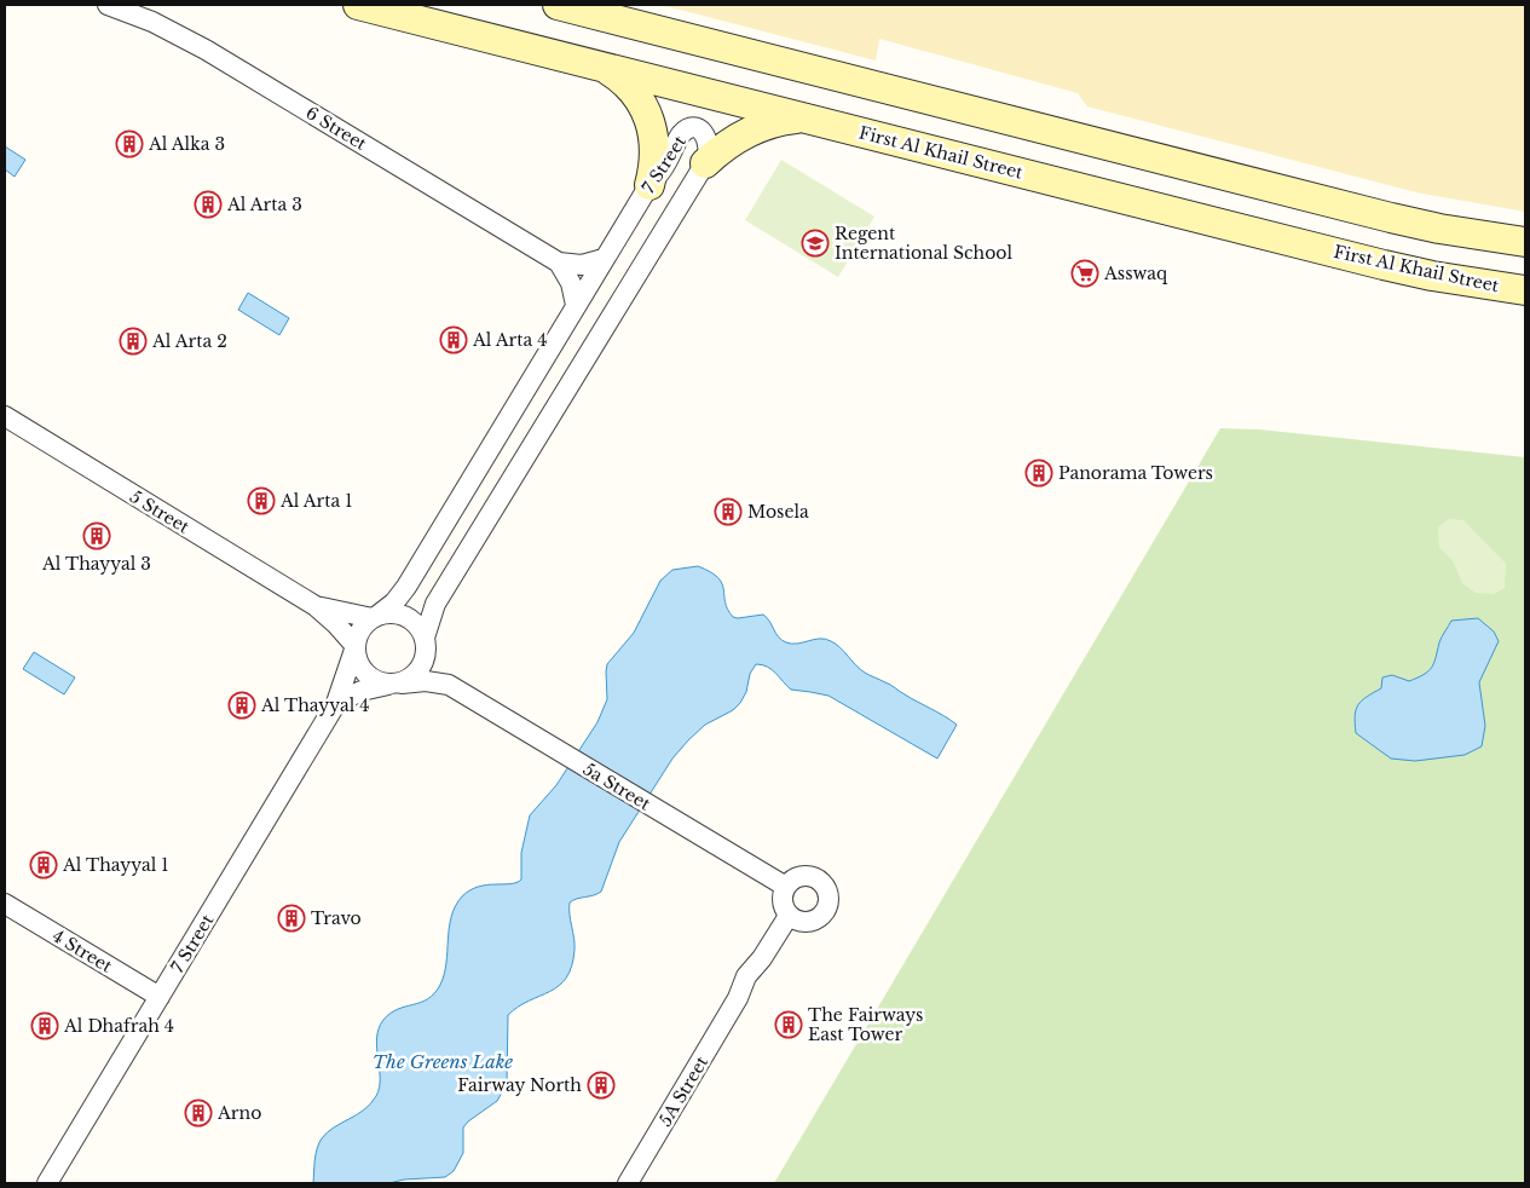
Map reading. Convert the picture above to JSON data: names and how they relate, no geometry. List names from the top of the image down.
{
  "streets": {
    "main road": ["First Al Khail Street"],
    "street": [
      "6 Street",
      "7 Street",
      "5 Street",
      "5a Street",
      "4 Street",
      "5A Street"
    ]
  },
  "crossings": [
    ["7 Street", "5 Street"],
    ["7 Street", "5a Street"],
    ["7 Street", "4 Street"],
    ["5 Street", "5a Street"],
    ["5a Street", "5A Street"]
  ],
  "water": ["The Greens Lake"],
  "places": {
    "building": [
      "Al Alka 3",
      "Al Arta 3",
      "Al Arta 4",
      "Al Arta 2",
      "Panorama Towers",
      "Al Arta 1",
      "Mosela",
      "Al Thayyal 3",
      "Al Thayyal 4",
      "Al Thayyal 1",
      "Travo",
      "The Fairways East Tower",
      "Al Dhafrah 4",
      "Fairway North",
      "Arno"
    ],
    "school or university": ["Regent International School"],
    "supermarket": ["Asswaq"]
  }
}
